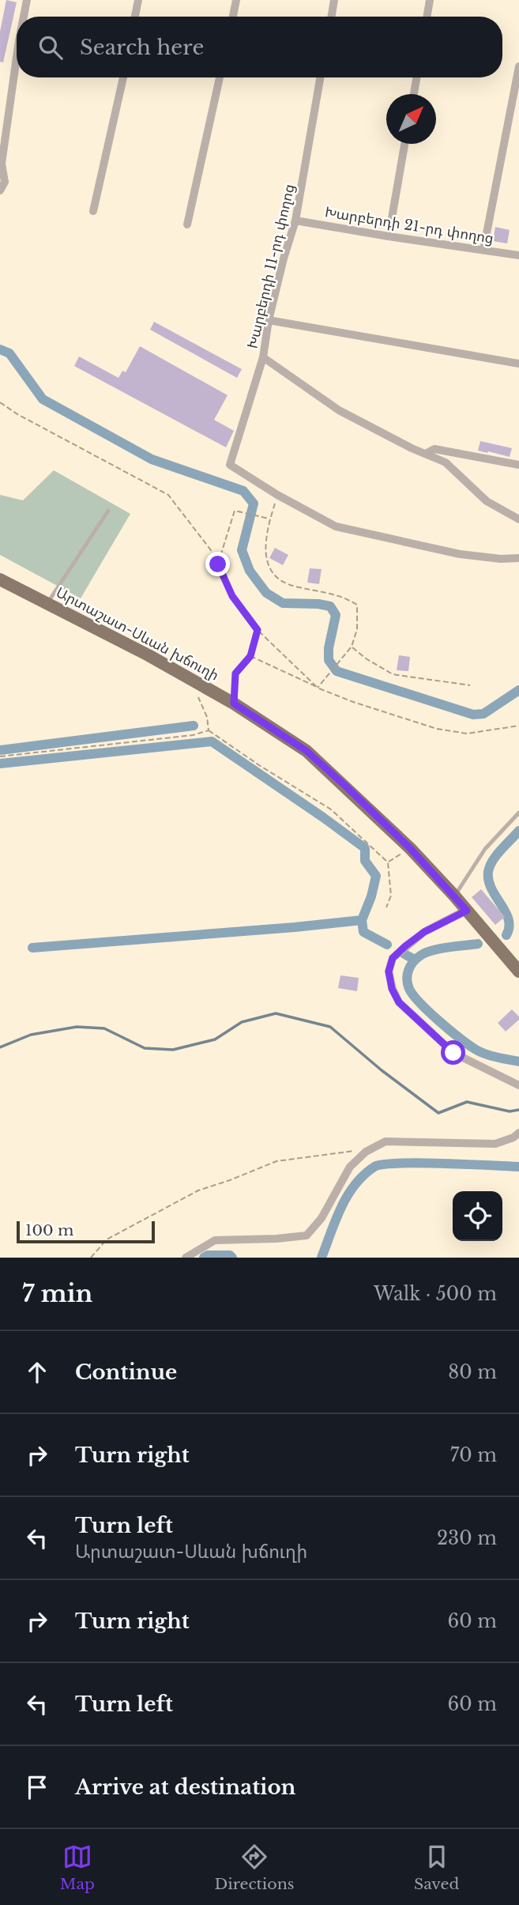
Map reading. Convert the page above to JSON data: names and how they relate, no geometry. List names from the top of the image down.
{
  "streets": {
    "main road": ["Արտաշատ-Սևան խճուղի"],
    "street": ["Խարբերդի 21-րդ փողոց", "Խարբերդի 11-րդ փողոց"]
  },
  "crossings": [
    ["Խարբերդի 21-րդ փողոց", "Խարբերդի 11-րդ փողոց"]
  ],
  "scale_bar": "100 m",
  "north": "top right",
  "page": {
    "search": "Search here",
    "scale": "100 m",
    "heading": ["7 min", "Walk · 500 m"],
    "list": [
      ["Continue", "80 m"],
      ["Turn right", "70 m"],
      ["Turn left", "Արտաշատ-Սևան խճուղի", "230 m"],
      ["Turn right", "60 m"],
      ["Turn left", "60 m"],
      "Arrive at destination"
    ],
    "nav": ["Map", "Directions", "Saved"]
  }
}
